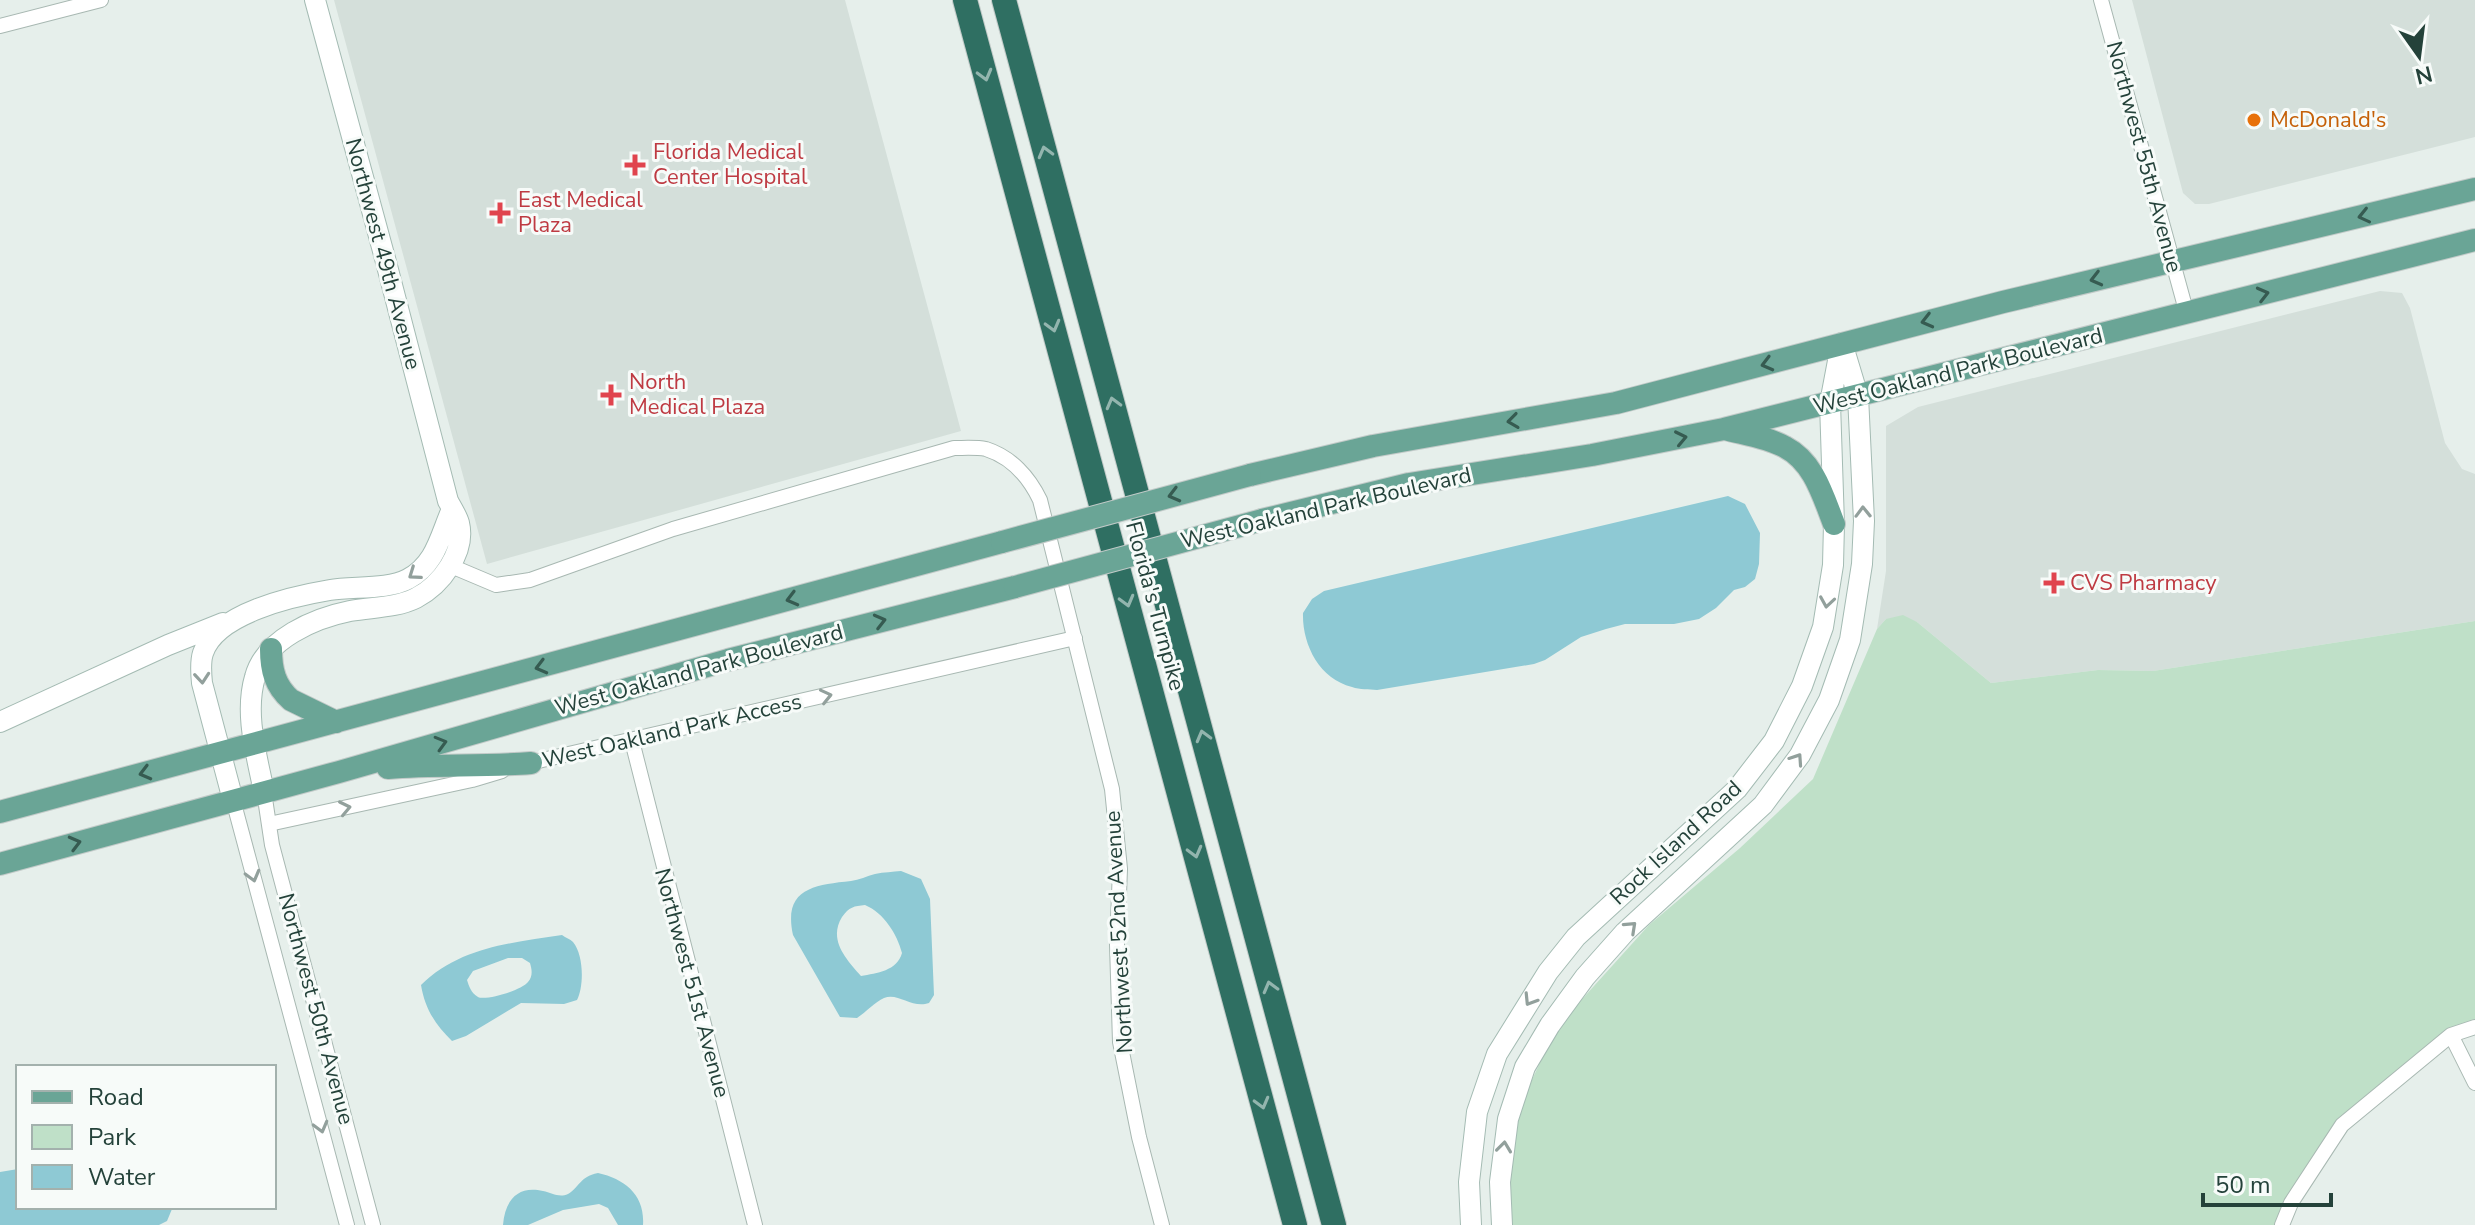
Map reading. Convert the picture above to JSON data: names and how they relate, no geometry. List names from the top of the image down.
{
  "streets": {
    "highway": ["Florida's Turnpike"],
    "main road": ["Northwest 49th Avenue", "West Oakland Park Boulevard", "Rock Island Road"],
    "street": [
      "Northwest 55th Avenue",
      "West Oakland Park Access",
      "Northwest 52nd Avenue",
      "Northwest 51st Avenue",
      "Northwest 50th Avenue"
    ]
  },
  "crossings": [
    ["Northwest 55th Avenue", "West Oakland Park Boulevard"],
    ["Northwest 49th Avenue", "Northwest 52nd Avenue"],
    ["West Oakland Park Boulevard", "Rock Island Road"],
    ["West Oakland Park Boulevard", "Northwest 50th Avenue"],
    ["West Oakland Park Access", "Northwest 52nd Avenue"],
    ["West Oakland Park Access", "Northwest 51st Avenue"],
    ["West Oakland Park Access", "Northwest 50th Avenue"]
  ],
  "one_way": ["West Oakland Park Access"],
  "places": {
    "other": ["McDonald's"],
    "health": [
      "Florida Medical Center Hospital",
      "East Medical Plaza",
      "North Medical Plaza",
      "CVS Pharmacy"
    ]
  },
  "legend": ["Road", "Park", "Water"],
  "scale_bar": "50 m",
  "north": "bottom"
}
